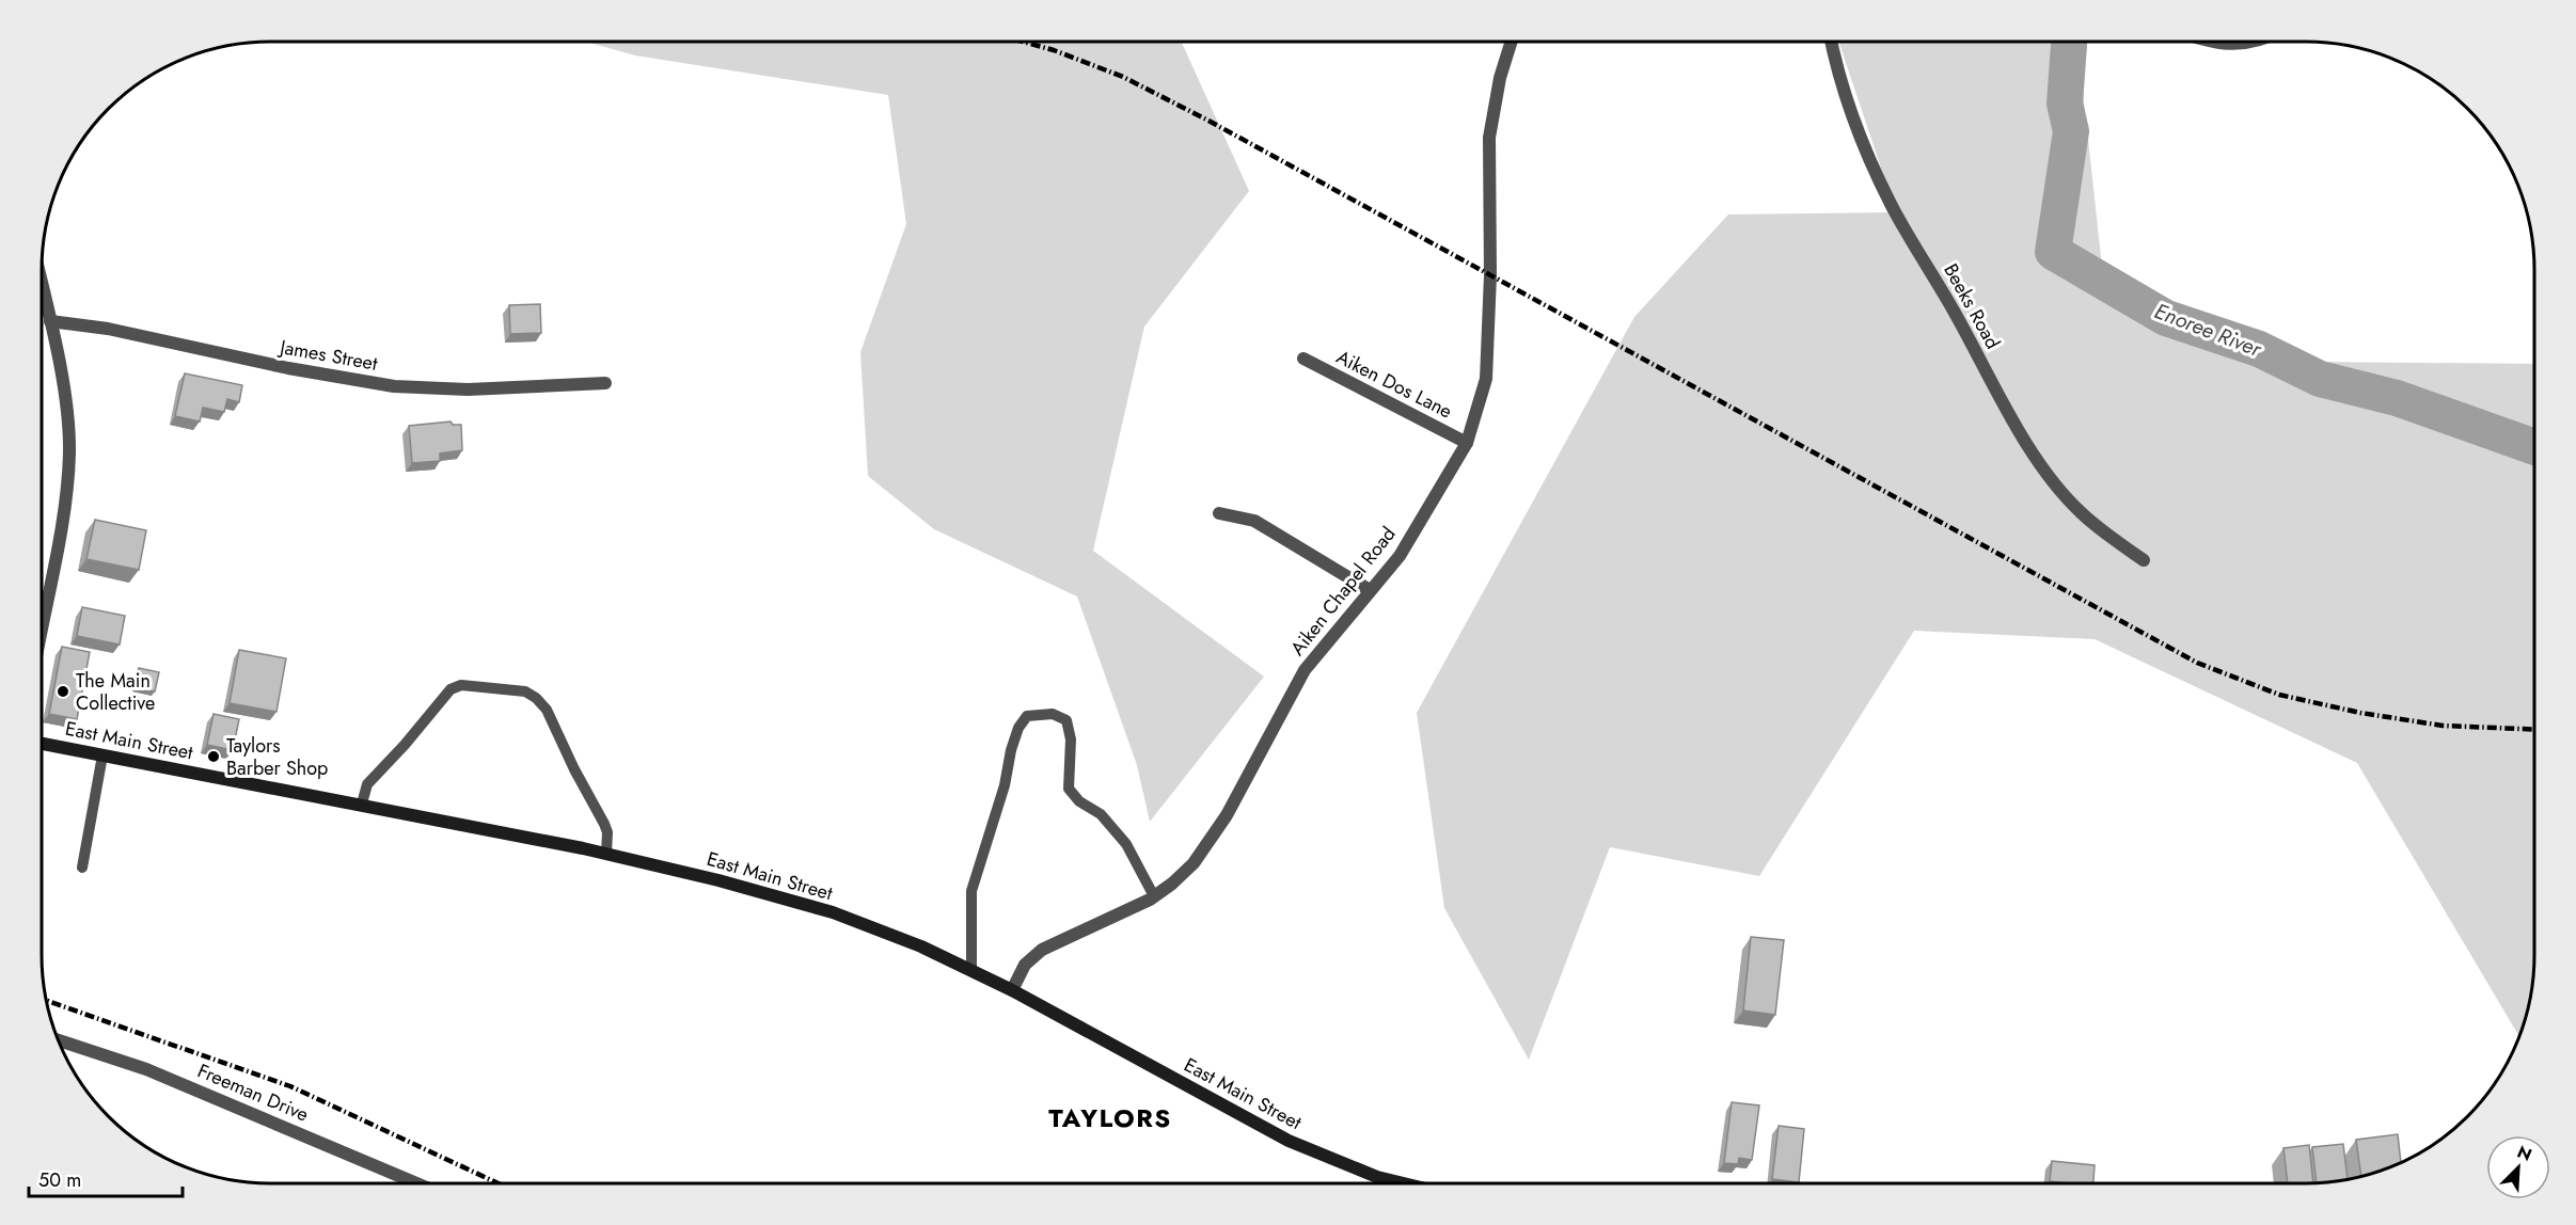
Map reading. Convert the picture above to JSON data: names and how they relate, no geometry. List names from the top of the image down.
{
  "streets": {
    "street": [
      "Beeks Road",
      "James Street",
      "Aiken Dos Lane",
      "Aiken Chapel Road",
      "East Main Street",
      "Freeman Drive"
    ]
  },
  "crossings": [
    ["Aiken Dos Lane", "Aiken Chapel Road"],
    ["Aiken Chapel Road", "East Main Street"]
  ],
  "districts": ["TAYLORS"],
  "water": ["Enoree River"],
  "places": ["The Main Collective", "Taylors Barber Shop"],
  "scale_bar": "50 m",
  "north": "top right"
}
